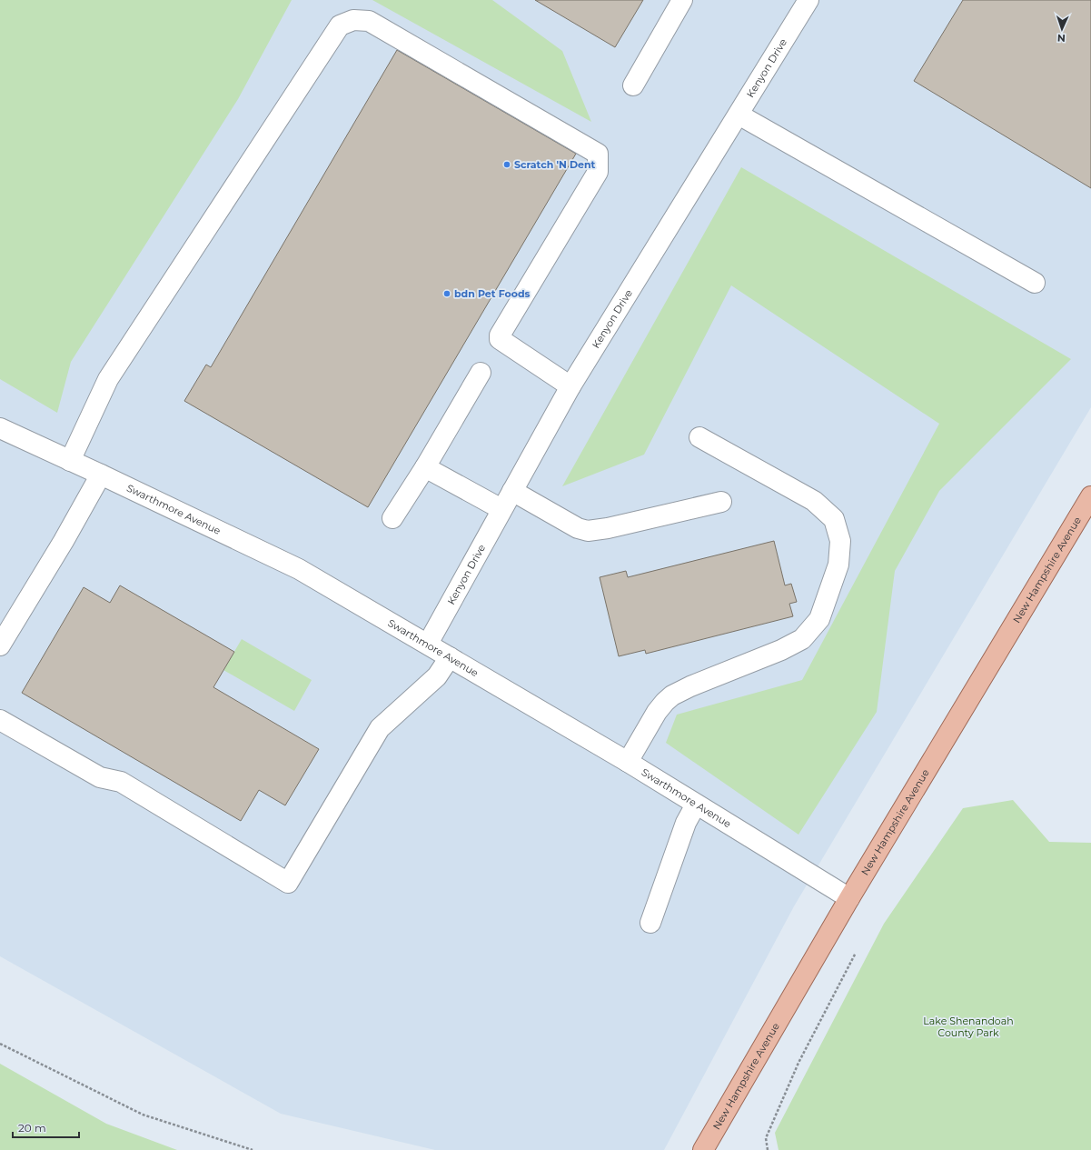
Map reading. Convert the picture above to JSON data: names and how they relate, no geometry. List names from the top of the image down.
{
  "streets": {
    "main road": ["New Hampshire Avenue"],
    "street": ["Kenyon Drive", "Swarthmore Avenue"]
  },
  "crossings": [
    ["Kenyon Drive", "Swarthmore Avenue"],
    ["Swarthmore Avenue", "New Hampshire Avenue"]
  ],
  "parks": ["Lake Shenandoah County Park"],
  "places": ["Scratch 'N Dent", "bdn Pet Foods"],
  "scale_bar": "20 m",
  "north": "bottom"
}
